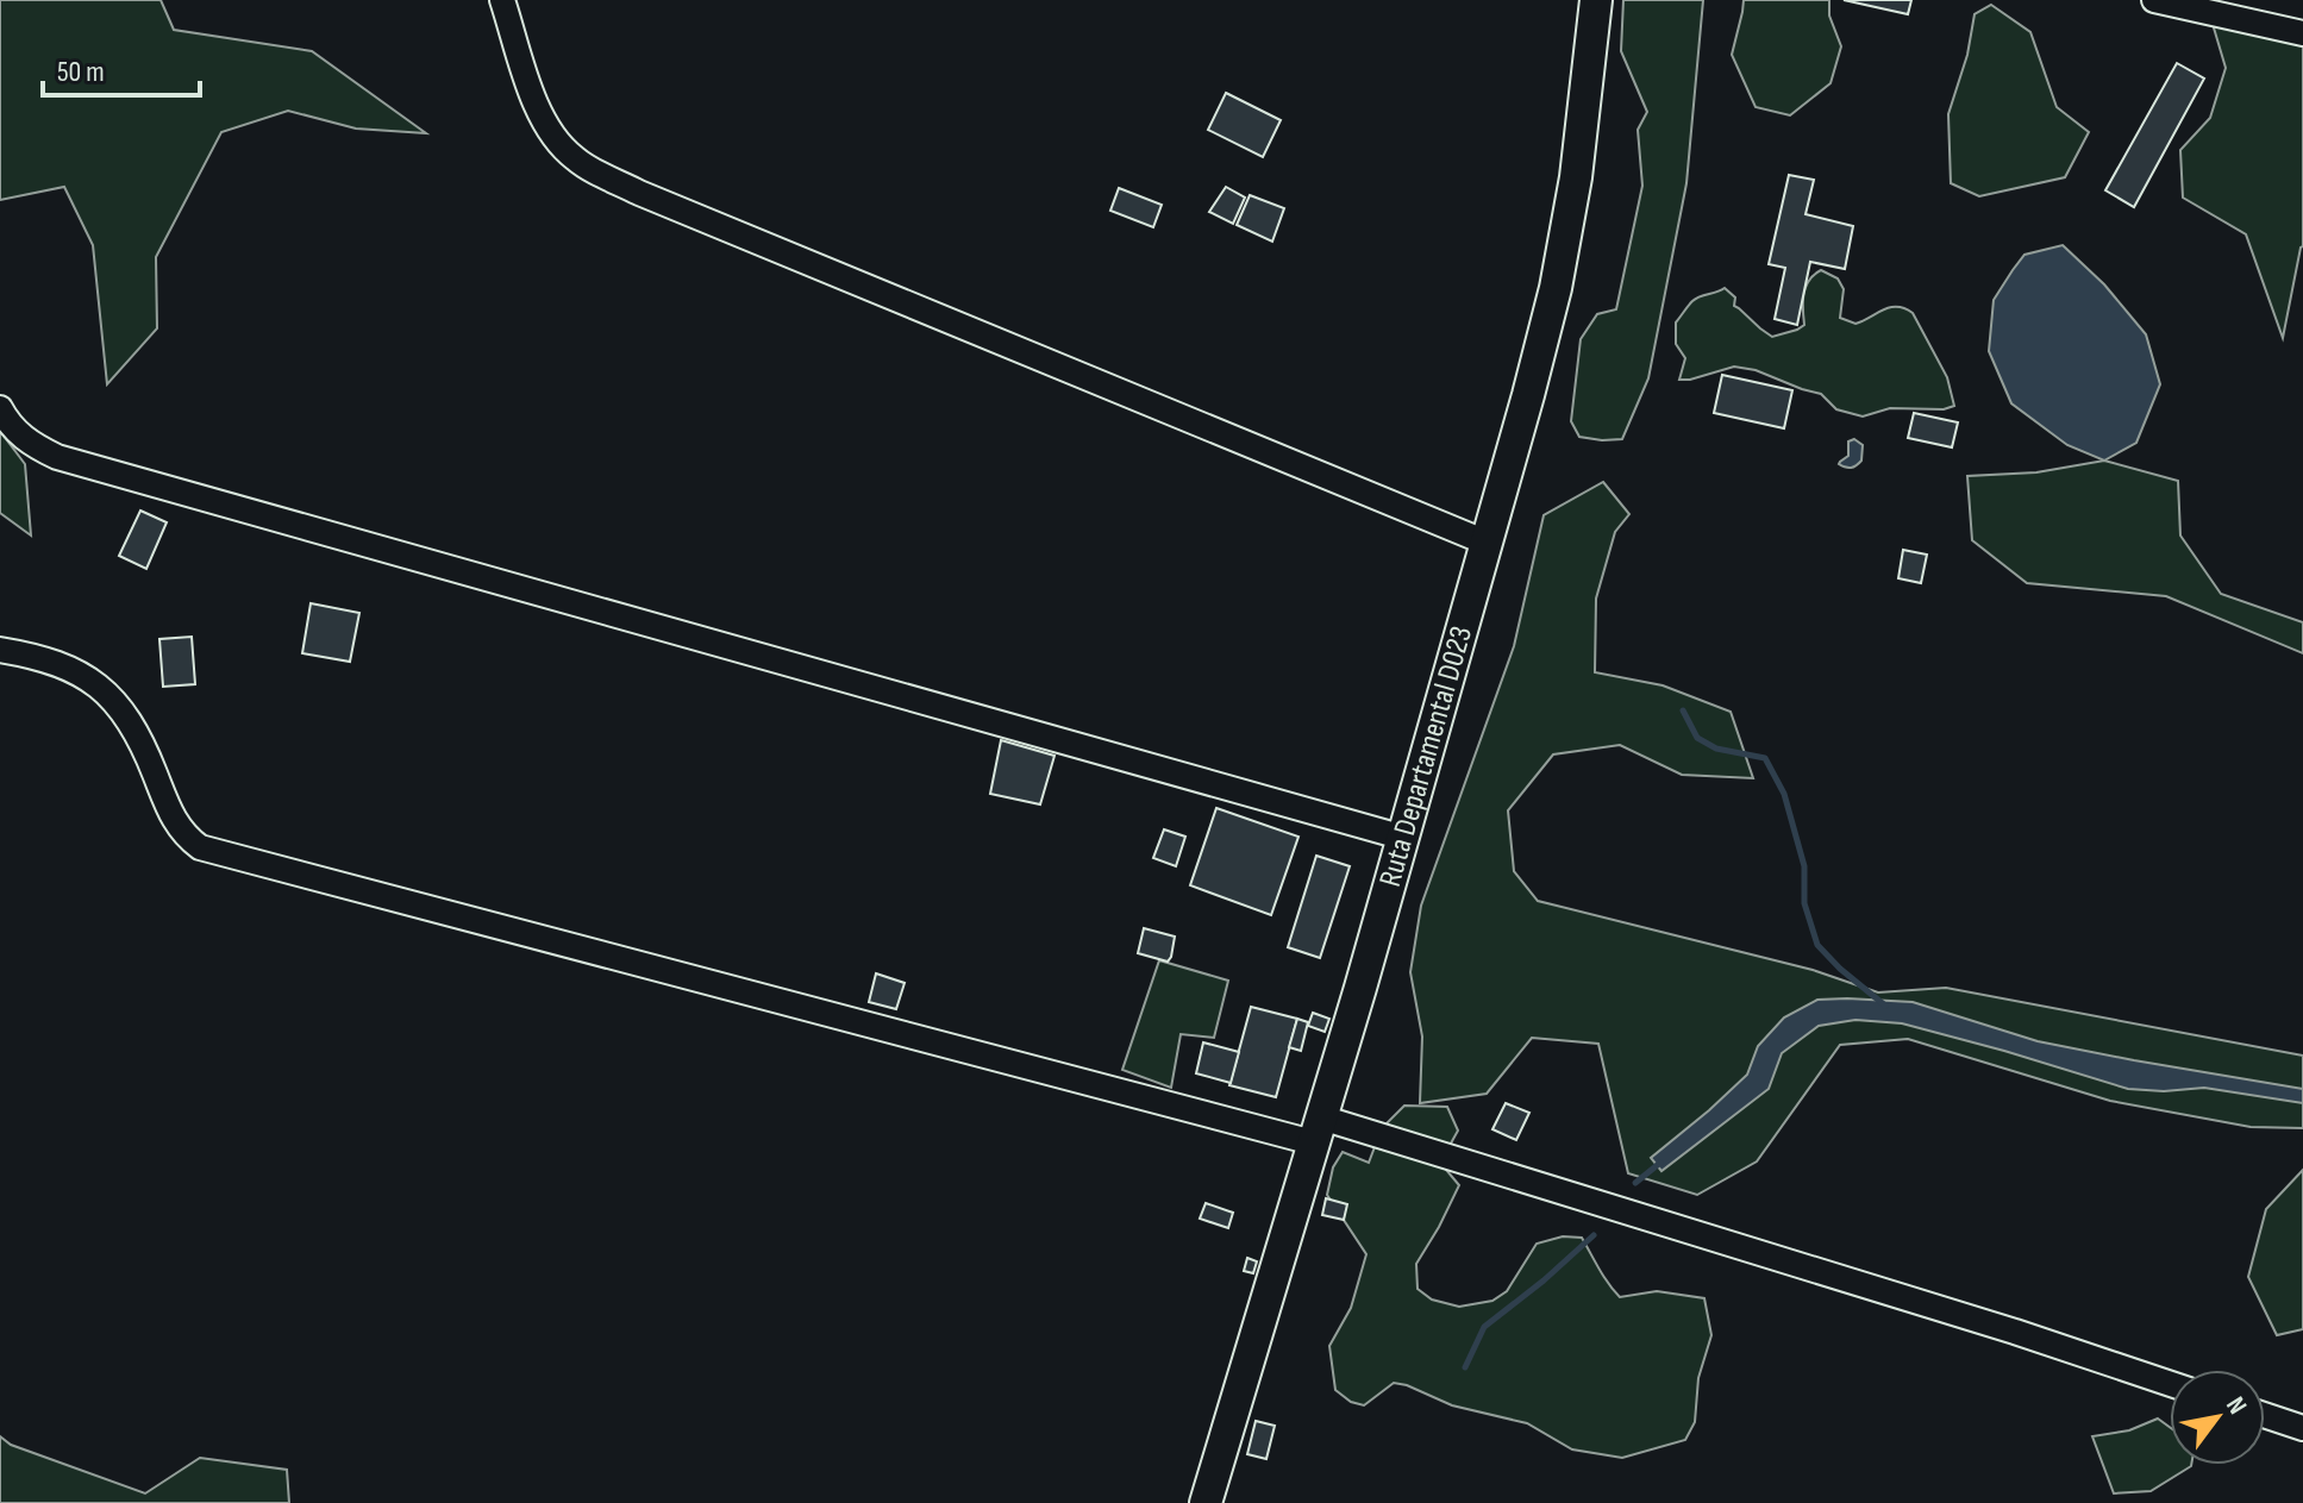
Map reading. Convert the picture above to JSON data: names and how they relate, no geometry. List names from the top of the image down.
{
  "streets": {
    "main road": ["Ruta Departamental D023"]
  },
  "scale_bar": "50 m",
  "north": "top right"
}
